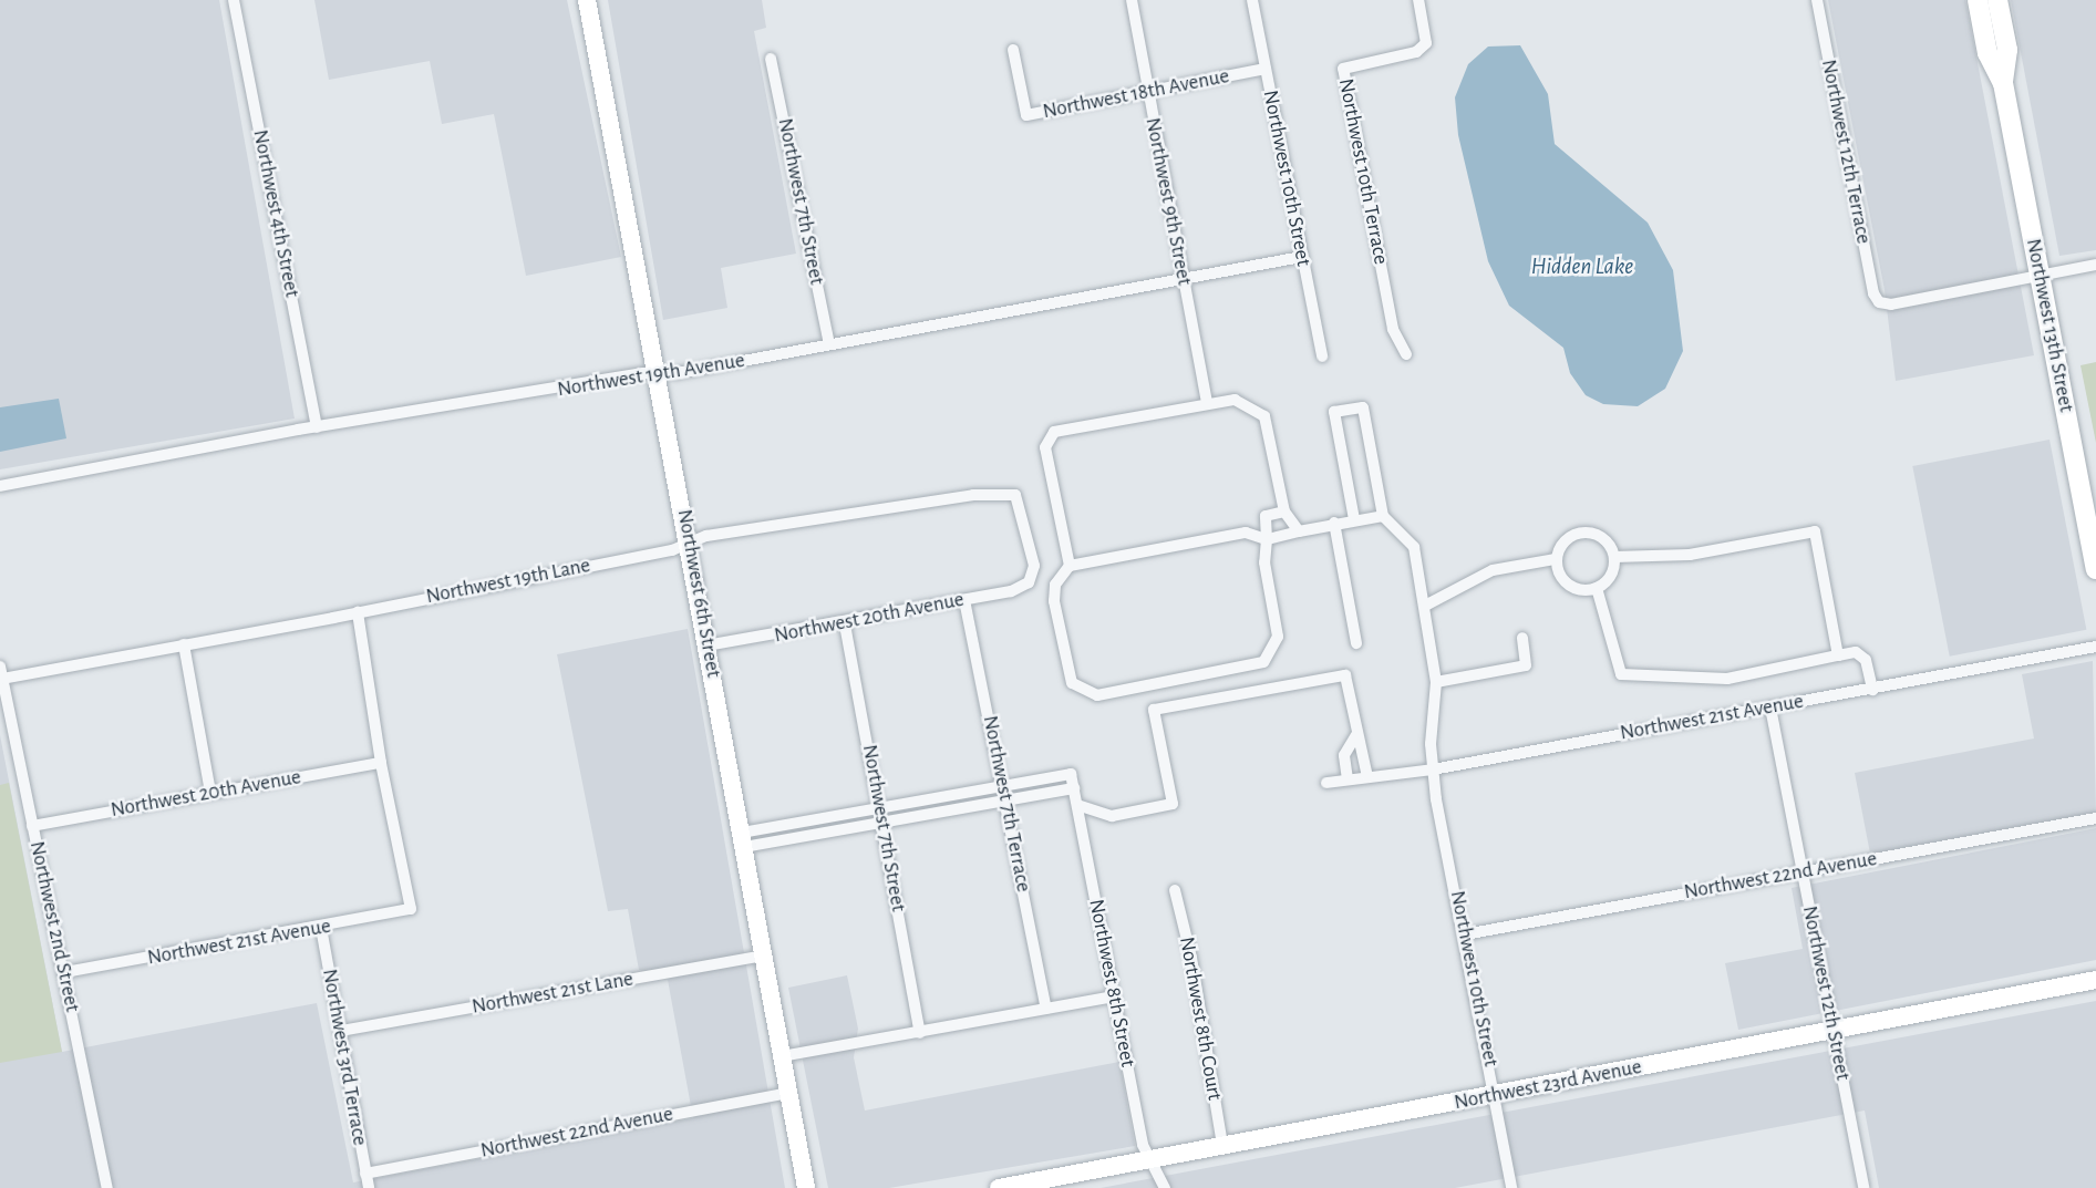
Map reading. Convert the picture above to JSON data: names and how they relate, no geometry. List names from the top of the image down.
{
  "streets": {
    "main road": ["Northwest 13th Street", "Northwest 6th Street", "Northwest 23rd Avenue"],
    "street": [
      "Northwest 18th Avenue",
      "Northwest 12th Terrace",
      "Northwest 10th Terrace",
      "Northwest 10th Street",
      "Northwest 7th Street",
      "Northwest 9th Street",
      "Northwest 4th Street",
      "Northwest 19th Avenue",
      "Northwest 19th Lane",
      "Northwest 20th Avenue",
      "Northwest 21st Avenue",
      "Northwest 7th Terrace",
      "Northwest 22nd Avenue",
      "Northwest 2nd Street",
      "Northwest 8th Street",
      "Northwest 21st Lane",
      "Northwest 12th Street",
      "Northwest 8th Court",
      "Northwest 3rd Terrace"
    ]
  },
  "crossings": [
    ["Northwest 18th Avenue", "Northwest 10th Street"],
    ["Northwest 18th Avenue", "Northwest 9th Street"],
    ["Northwest 12th Terrace", "Northwest 13th Street"],
    ["Northwest 10th Street", "Northwest 19th Avenue"],
    ["Northwest 10th Street", "Northwest 21st Avenue"],
    ["Northwest 10th Street", "Northwest 22nd Avenue"],
    ["Northwest 10th Street", "Northwest 23rd Avenue"],
    ["Northwest 7th Street", "Northwest 19th Avenue"],
    ["Northwest 7th Street", "Northwest 20th Avenue"],
    ["Northwest 9th Street", "Northwest 19th Avenue"],
    ["Northwest 4th Street", "Northwest 19th Avenue"],
    ["Northwest 19th Avenue", "Northwest 6th Street"],
    ["Northwest 19th Lane", "Northwest 6th Street"],
    ["Northwest 19th Lane", "Northwest 20th Avenue"],
    ["Northwest 19th Lane", "Northwest 2nd Street"],
    ["Northwest 6th Street", "Northwest 20th Avenue"],
    ["Northwest 6th Street", "Northwest 22nd Avenue"],
    ["Northwest 6th Street", "Northwest 21st Lane"],
    ["Northwest 20th Avenue", "Northwest 21st Avenue"],
    ["Northwest 20th Avenue", "Northwest 7th Terrace"],
    ["Northwest 20th Avenue", "Northwest 2nd Street"],
    ["Northwest 21st Avenue", "Northwest 2nd Street"],
    ["Northwest 21st Avenue", "Northwest 12th Street"],
    ["Northwest 21st Avenue", "Northwest 3rd Terrace"],
    ["Northwest 7th Terrace", "Northwest 8th Street"],
    ["Northwest 22nd Avenue", "Northwest 12th Street"],
    ["Northwest 22nd Avenue", "Northwest 3rd Terrace"],
    ["Northwest 8th Street", "Northwest 23rd Avenue"],
    ["Northwest 21st Lane", "Northwest 3rd Terrace"],
    ["Northwest 12th Street", "Northwest 23rd Avenue"],
    ["Northwest 8th Court", "Northwest 23rd Avenue"]
  ],
  "water": ["Hidden Lake"]
}
